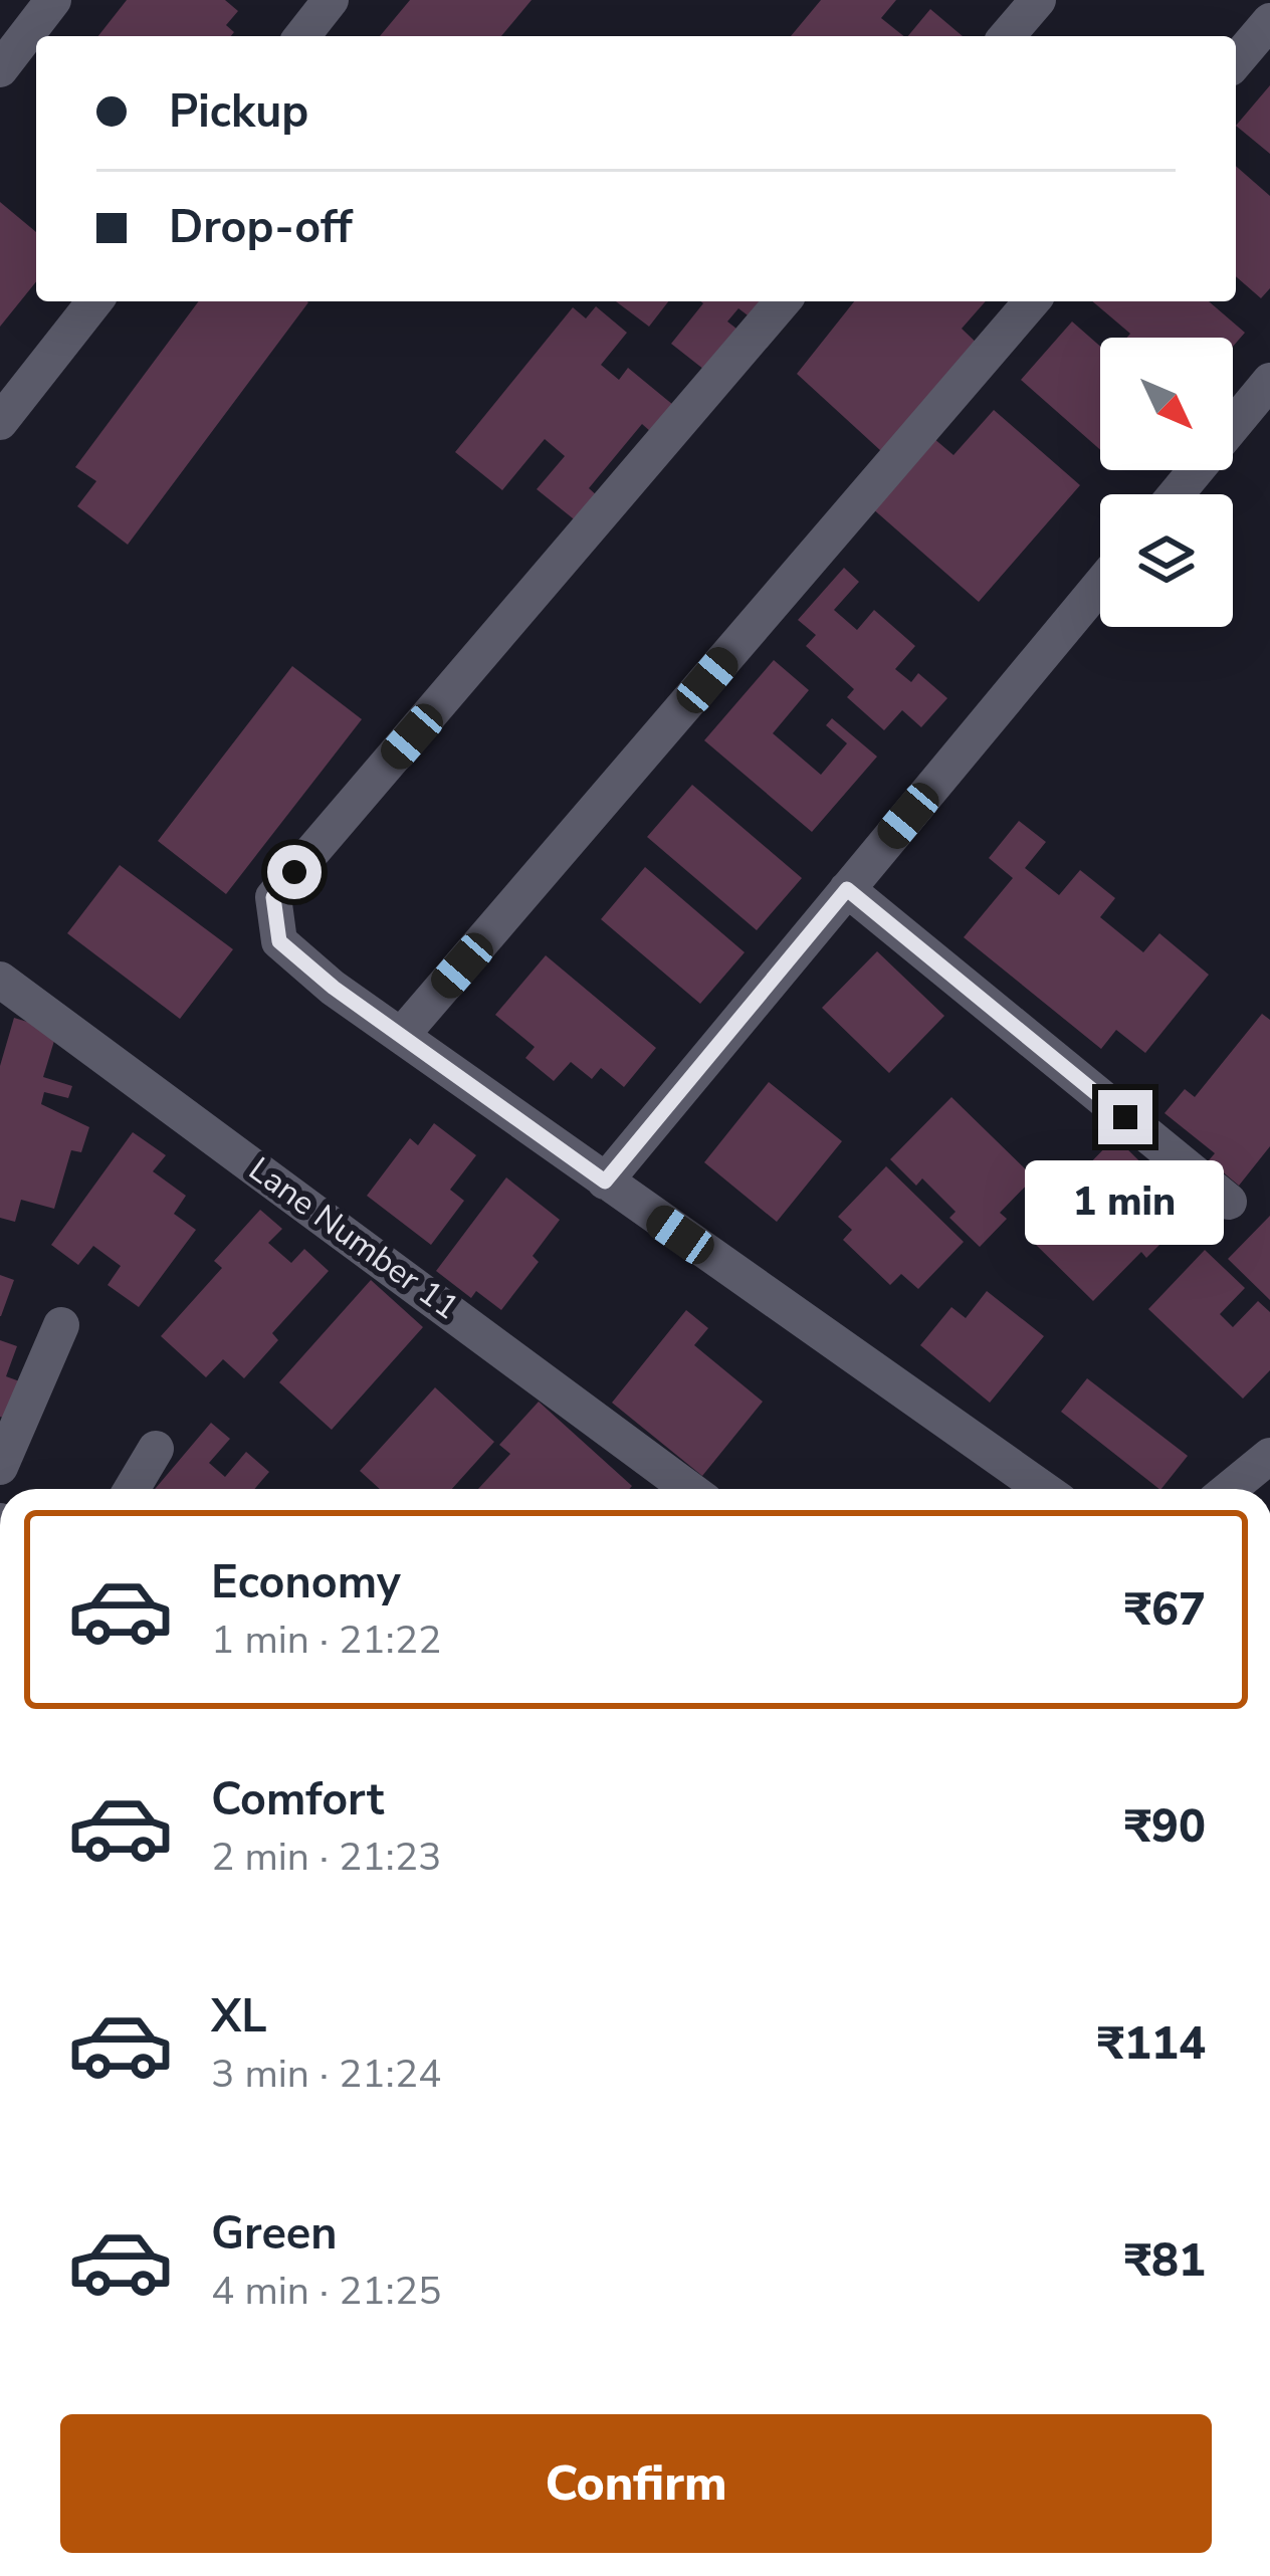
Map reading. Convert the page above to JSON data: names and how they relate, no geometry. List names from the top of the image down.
{
  "streets": {
    "street": ["Lane Number 11"]
  },
  "north": "bottom right",
  "page": {
    "banner": ["Pickup", "Drop-off"],
    "bubble": "1 min",
    "list": [
      {
        "name": "Economy",
        "note": "1 min · 21:22",
        "value": "₹67"
      },
      {
        "name": "Comfort",
        "note": "2 min · 21:23",
        "value": "₹90"
      },
      {
        "name": "XL",
        "note": "3 min · 21:24",
        "value": "₹114"
      },
      {
        "name": "Green",
        "note": "4 min · 21:25",
        "value": "₹81"
      }
    ],
    "buttons": "Confirm"
  }
}
